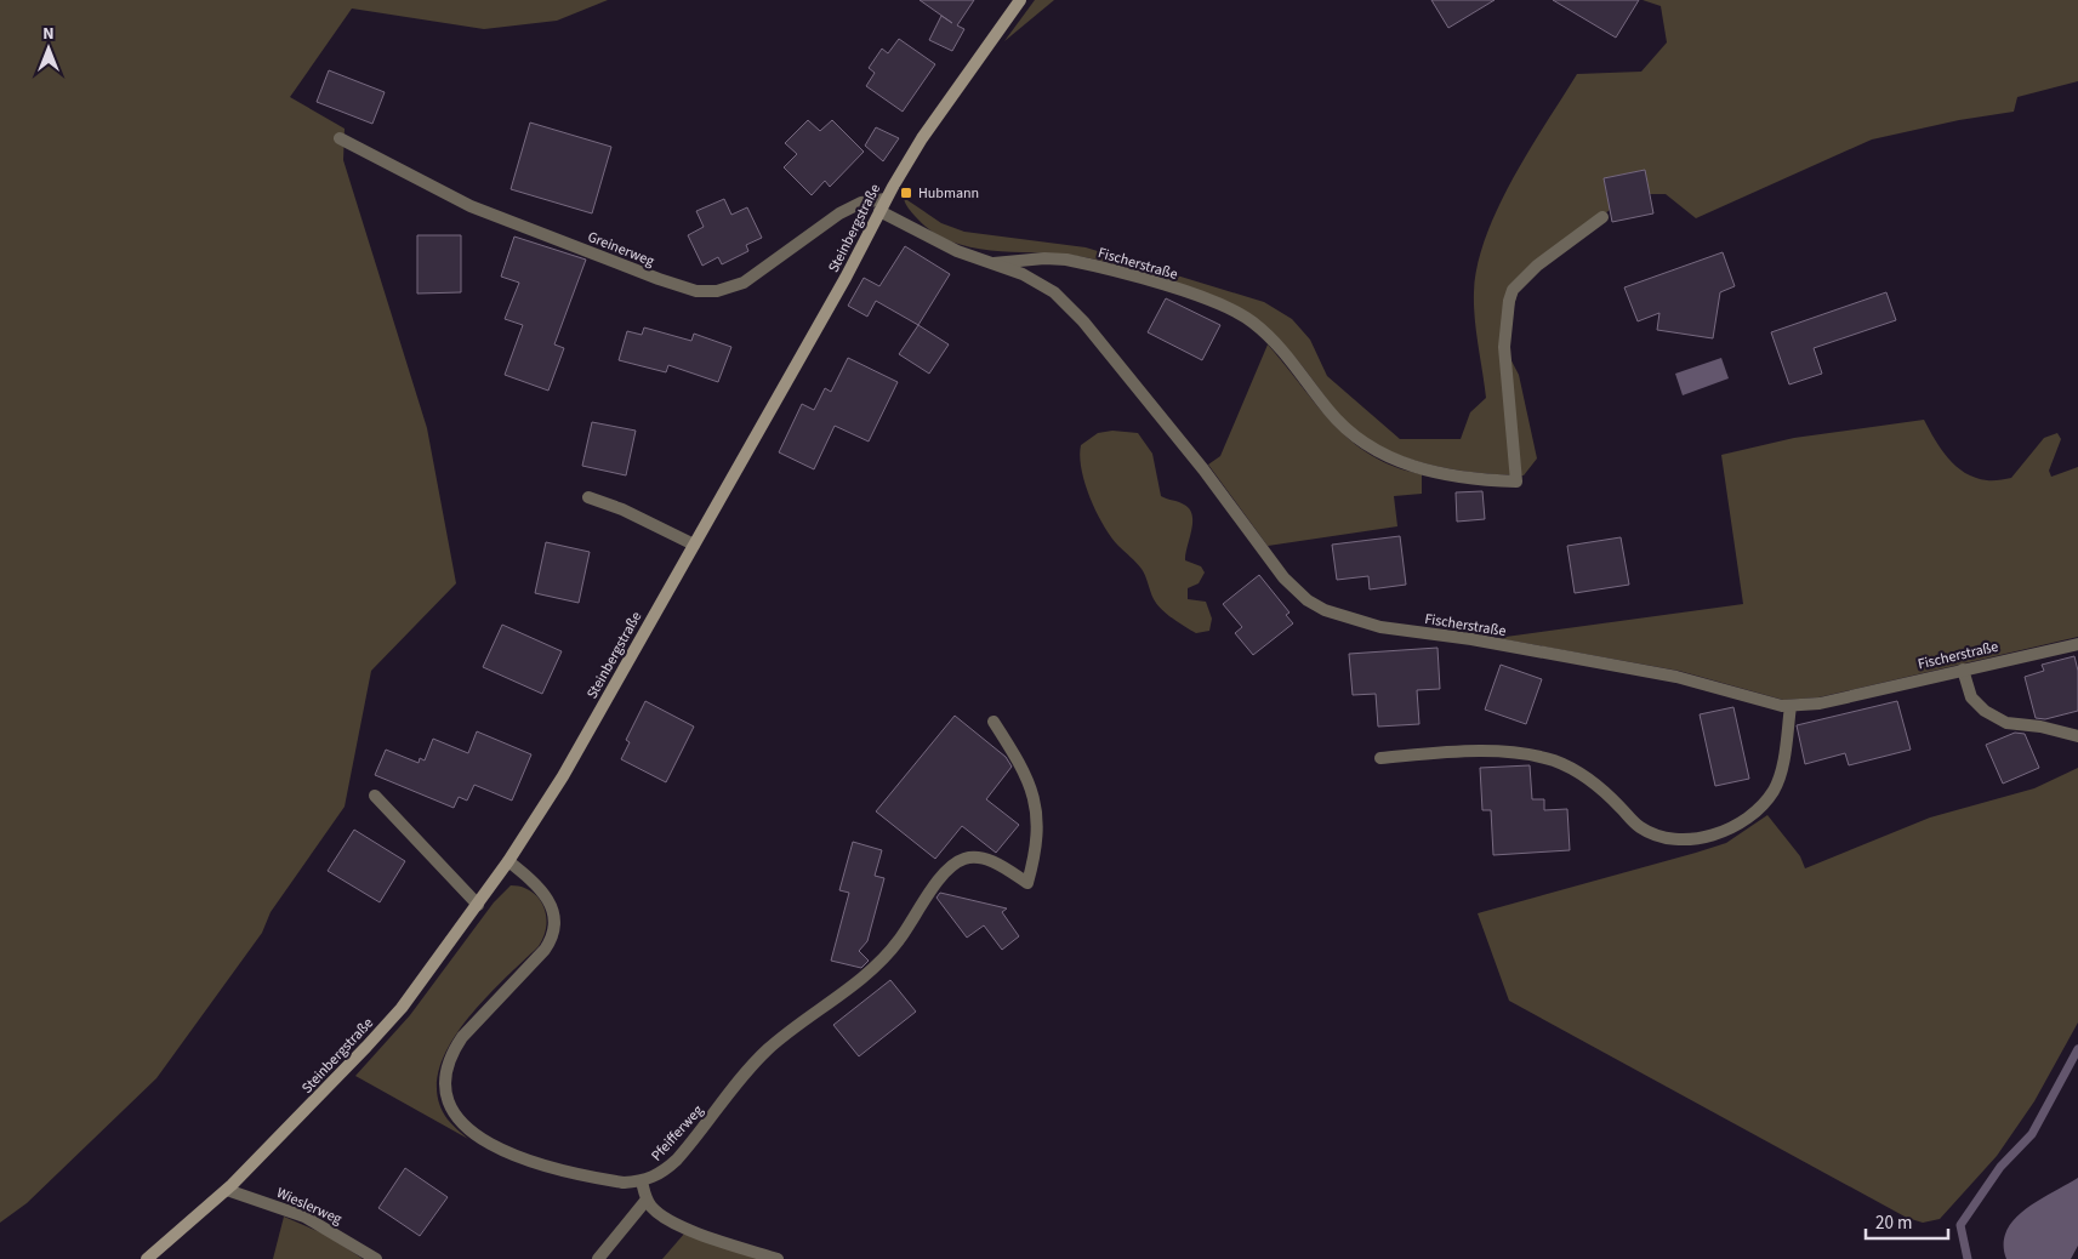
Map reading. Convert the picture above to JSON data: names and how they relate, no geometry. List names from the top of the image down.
{
  "streets": {
    "street": [
      "Steinbergstraße",
      "Greinerweg",
      "Fischerstraße",
      "Pfeifferweg",
      "Wieslerweg"
    ]
  },
  "crossings": [
    ["Steinbergstraße", "Greinerweg"],
    ["Steinbergstraße", "Fischerstraße"],
    ["Steinbergstraße", "Pfeifferweg"],
    ["Steinbergstraße", "Wieslerweg"]
  ],
  "places": {
    "transit": ["Hubmann"]
  },
  "scale_bar": "20 m",
  "north": "top"
}
